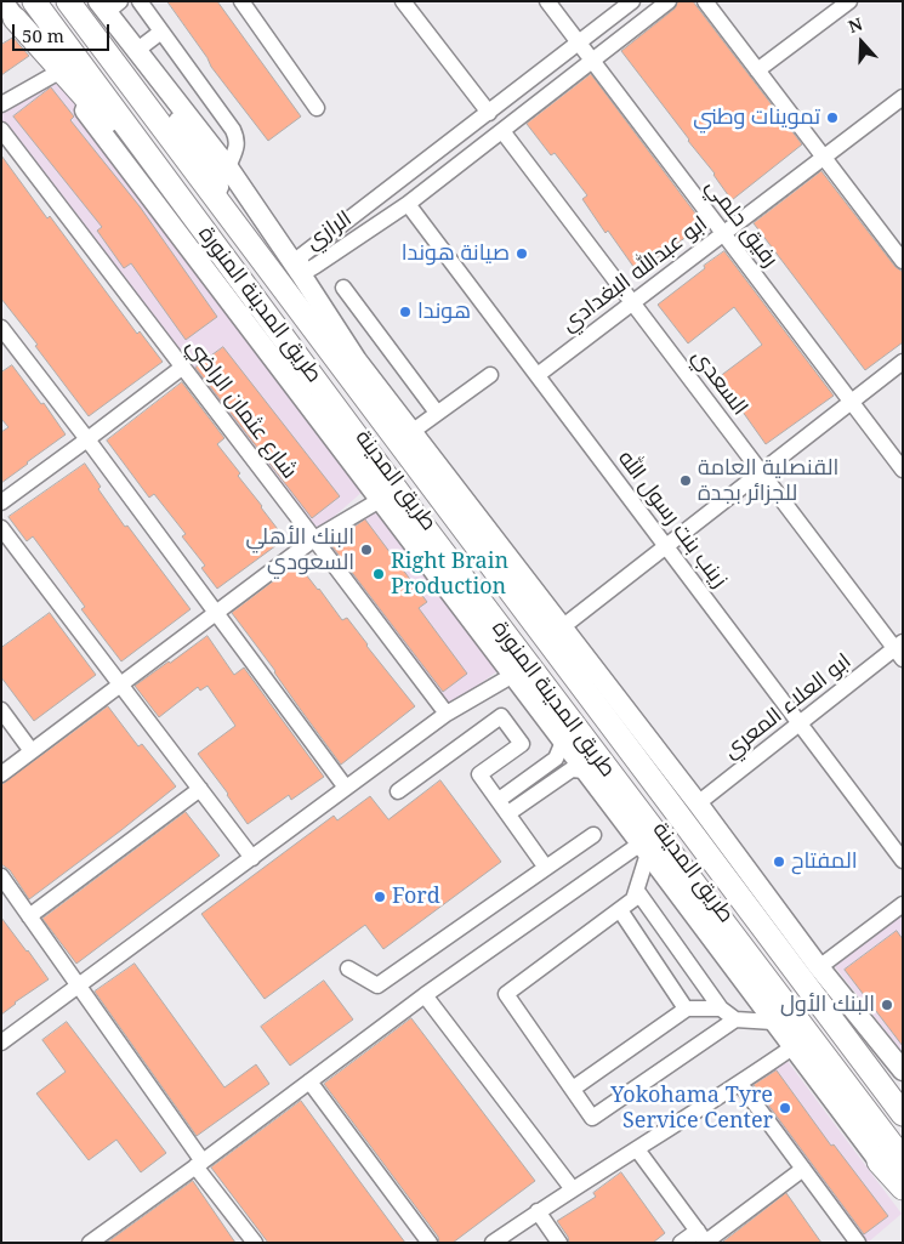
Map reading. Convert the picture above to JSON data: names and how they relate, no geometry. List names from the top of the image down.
{
  "streets": {
    "highway": ["طريق المدينة المنورة"],
    "main road": ["طريق المدينة"],
    "street": [
      "رفيق حلمي",
      "الرازي",
      "ابو عبدالله البغدادي",
      "السعدي",
      "شارع عثمان الراضي",
      "زينب بنت رسول الله",
      "ابو العلاء المعري"
    ]
  },
  "crossings": [
    ["رفيق حلمي", "الرازي"],
    ["رفيق حلمي", "ابو عبدالله البغدادي"],
    ["الرازي", "السعدي"],
    ["الرازي", "طريق المدينة"],
    ["الرازي", "زينب بنت رسول الله"],
    ["ابو عبدالله البغدادي", "السعدي"],
    ["ابو عبدالله البغدادي", "زينب بنت رسول الله"],
    ["السعدي", "ابو العلاء المعري"],
    ["طريق المدينة", "ابو العلاء المعري"],
    ["زينب بنت رسول الله", "ابو العلاء المعري"]
  ],
  "places": [
    "تموينات وطني",
    "صيانة هوندا",
    "هوندا",
    "القنصلية العامة للجزائر بجدة",
    "البنك الأهلي السعودي",
    "Right Brain Production",
    "المفتاح",
    "Ford",
    "البنك الأول",
    "Yokohama Tyre Service Center"
  ],
  "scale_bar": "50 m",
  "north": "top"
}
